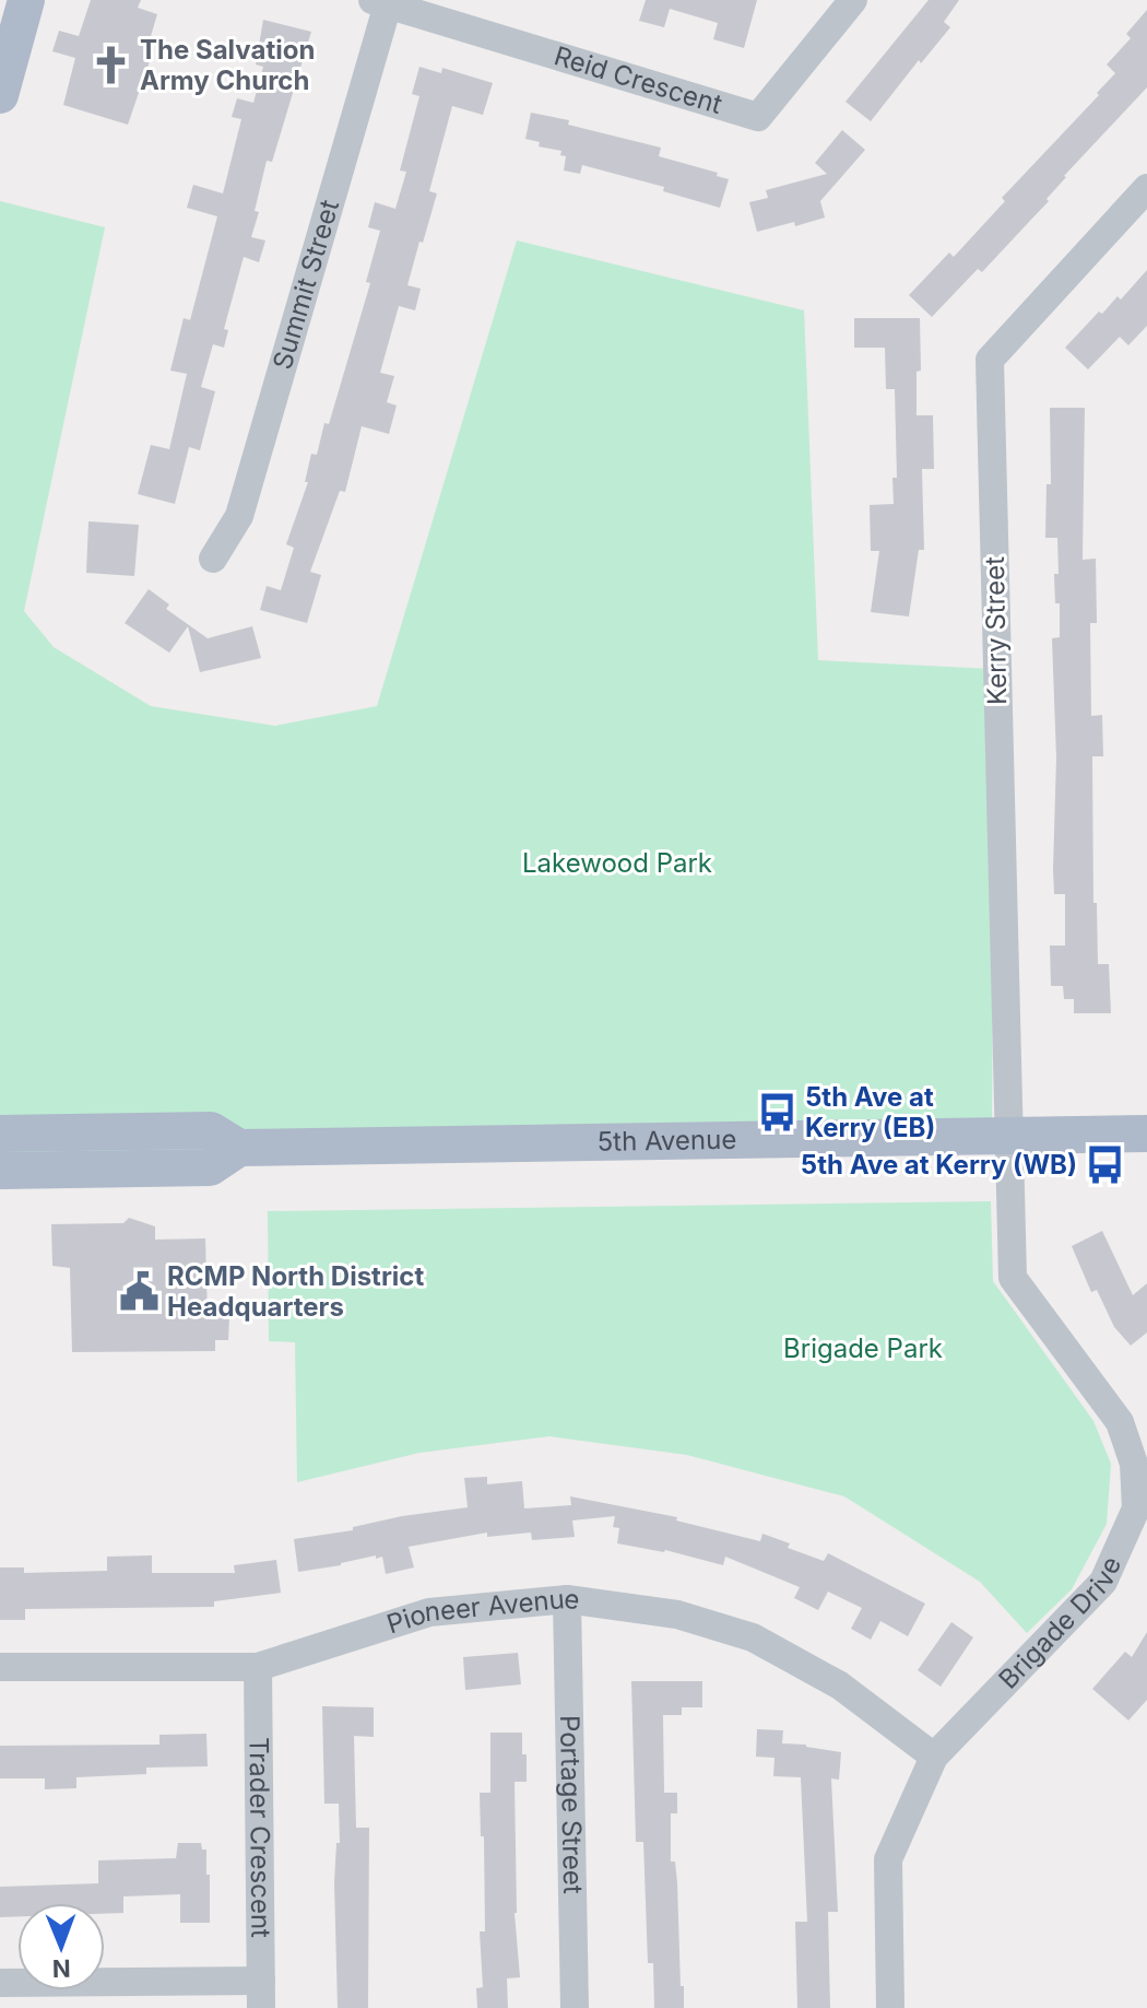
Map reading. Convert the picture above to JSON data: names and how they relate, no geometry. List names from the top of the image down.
{
  "streets": {
    "main road": ["5th Avenue"],
    "street": [
      "Reid Crescent",
      "Summit Street",
      "Kerry Street",
      "Pioneer Avenue",
      "Brigade Drive",
      "Portage Street",
      "Trader Crescent"
    ]
  },
  "crossings": [
    ["Reid Crescent", "Summit Street"],
    ["Kerry Street", "5th Avenue"],
    ["Kerry Street", "Brigade Drive"],
    ["5th Avenue", "Brigade Drive"],
    ["Pioneer Avenue", "Brigade Drive"],
    ["Pioneer Avenue", "Portage Street"],
    ["Pioneer Avenue", "Trader Crescent"]
  ],
  "parks": ["Lakewood Park", "Brigade Park"],
  "places": {
    "church": ["The Salvation Army Church"],
    "bus stop": ["5th Ave at Kerry (EB)", "5th Ave at Kerry (WB)"],
    "public building": ["RCMP North District Headquarters"]
  },
  "north": "bottom"
}
